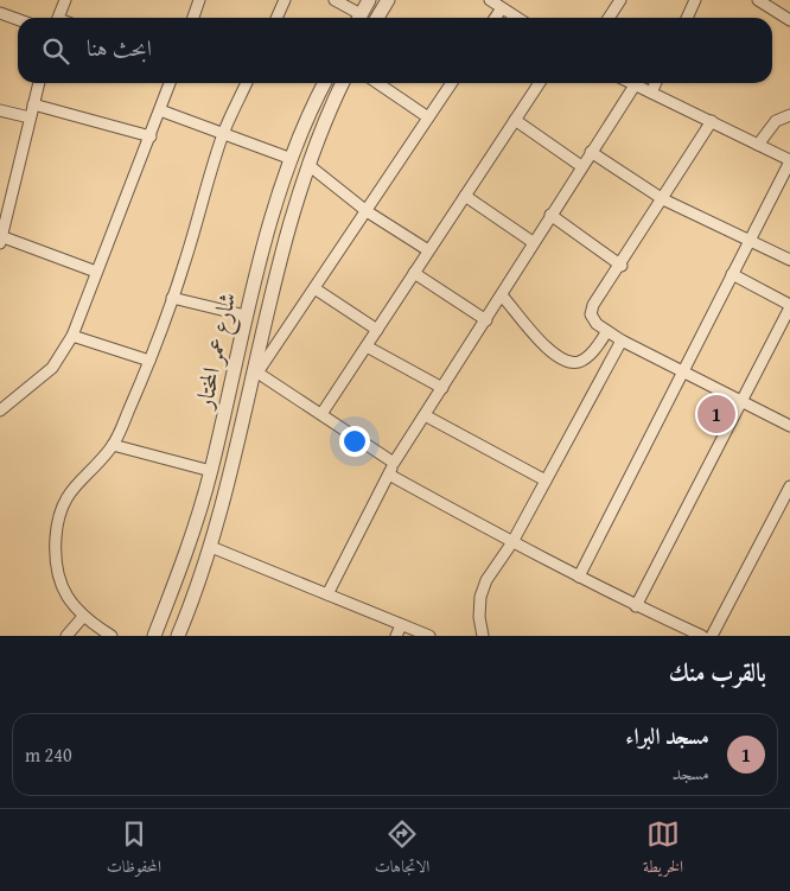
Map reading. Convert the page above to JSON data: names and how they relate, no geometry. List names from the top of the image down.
{
  "streets": {
    "street": ["شارع عمر المختار"]
  },
  "page": {
    "search": "ابحث هنا",
    "pins": "1",
    "heading": "بالقرب منك",
    "list": [
      {
        "mark": "1",
        "name": "مسجد البراء",
        "note": "مسجد",
        "value": "240 m"
      }
    ],
    "nav": ["الخريطة", "الاتجاهات", "المحفوظات"]
  }
}
